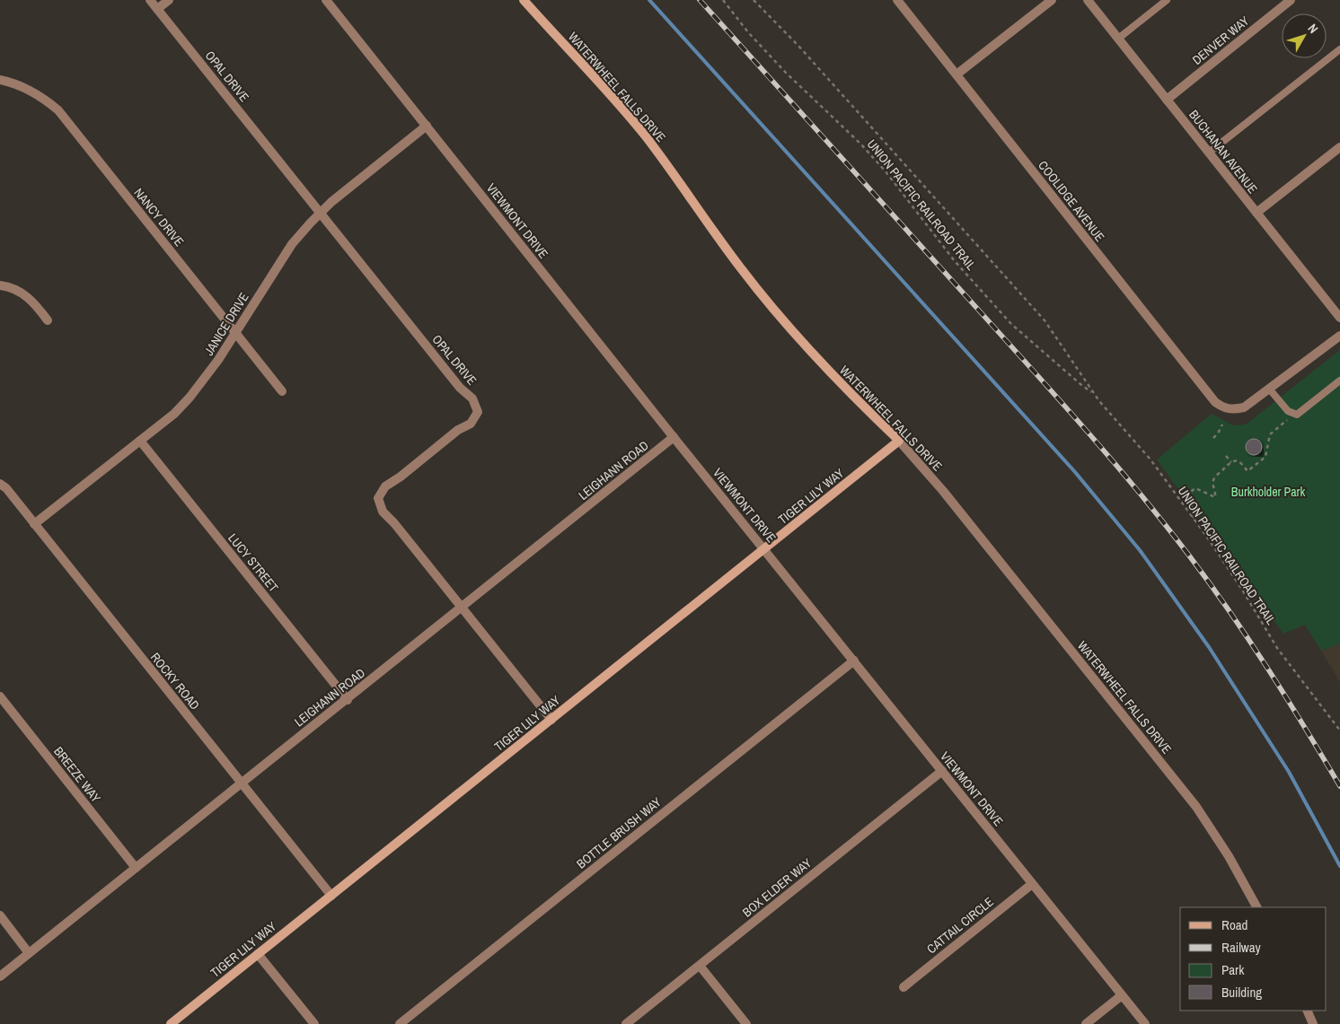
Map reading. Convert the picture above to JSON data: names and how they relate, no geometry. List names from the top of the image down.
{
  "streets": {
    "street": [
      "DENVER WAY",
      "OPAL DRIVE",
      "WATERWHEEL FALLS DRIVE",
      "BUCHANAN AVENUE",
      "COOLIDGE AVENUE",
      "NANCY DRIVE",
      "VIEWMONT DRIVE",
      "JANICE DRIVE",
      "LEIGHANN ROAD",
      "TIGER LILY WAY",
      "LUCY STREET",
      "ROCKY ROAD",
      "BREEZE WAY",
      "BOTTLE BRUSH WAY",
      "BOX ELDER WAY",
      "CATTAIL CIRCLE"
    ],
    "path": ["UNION PACIFIC RAILROAD TRAIL"]
  },
  "crossings": [
    ["DENVER WAY", "BUCHANAN AVENUE"],
    ["OPAL DRIVE", "JANICE DRIVE"],
    ["OPAL DRIVE", "LEIGHANN ROAD"],
    ["OPAL DRIVE", "TIGER LILY WAY"],
    ["WATERWHEEL FALLS DRIVE", "TIGER LILY WAY"],
    ["NANCY DRIVE", "JANICE DRIVE"],
    ["VIEWMONT DRIVE", "JANICE DRIVE"],
    ["VIEWMONT DRIVE", "LEIGHANN ROAD"],
    ["VIEWMONT DRIVE", "TIGER LILY WAY"],
    ["VIEWMONT DRIVE", "BOTTLE BRUSH WAY"],
    ["VIEWMONT DRIVE", "BOX ELDER WAY"],
    ["VIEWMONT DRIVE", "CATTAIL CIRCLE"],
    ["JANICE DRIVE", "LUCY STREET"],
    ["JANICE DRIVE", "ROCKY ROAD"],
    ["LEIGHANN ROAD", "LUCY STREET"],
    ["LEIGHANN ROAD", "ROCKY ROAD"],
    ["LEIGHANN ROAD", "BREEZE WAY"],
    ["TIGER LILY WAY", "ROCKY ROAD"]
  ],
  "parks": ["Burkholder Park"],
  "legend": [
    "Road",
    "Railway",
    "Park",
    "Building"
  ],
  "north": "top right"
}
